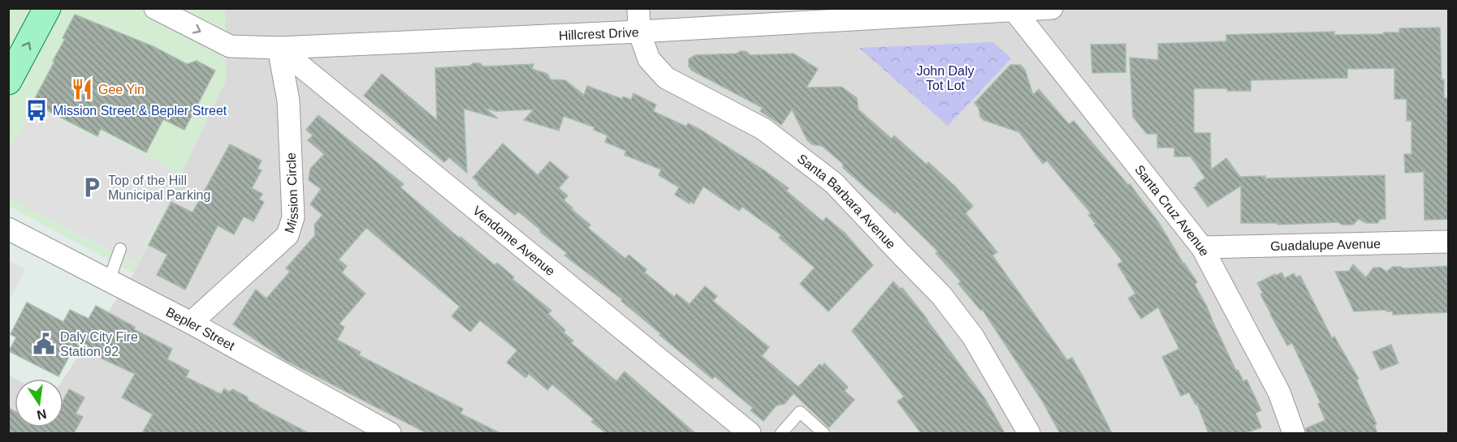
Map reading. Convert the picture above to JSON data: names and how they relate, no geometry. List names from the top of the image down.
{
  "streets": {
    "street": [
      "Hillcrest Drive",
      "Mission Circle",
      "Santa Barbara Avenue",
      "Santa Cruz Avenue",
      "Vendome Avenue",
      "Guadalupe Avenue",
      "Bepler Street"
    ]
  },
  "crossings": [
    ["Hillcrest Drive", "Mission Circle"],
    ["Hillcrest Drive", "Santa Barbara Avenue"],
    ["Hillcrest Drive", "Santa Cruz Avenue"],
    ["Hillcrest Drive", "Vendome Avenue"],
    ["Mission Circle", "Vendome Avenue"],
    ["Mission Circle", "Bepler Street"],
    ["Santa Cruz Avenue", "Guadalupe Avenue"]
  ],
  "parks": ["John Daly Tot Lot"],
  "places": {
    "restaurant": ["Gee Yin"],
    "bus stop": ["Mission Street & Bepler Street"],
    "parking": ["Top of the Hill Municipal Parking"],
    "public building": ["Daly City Fire Station 92"]
  },
  "north": "bottom"
}
